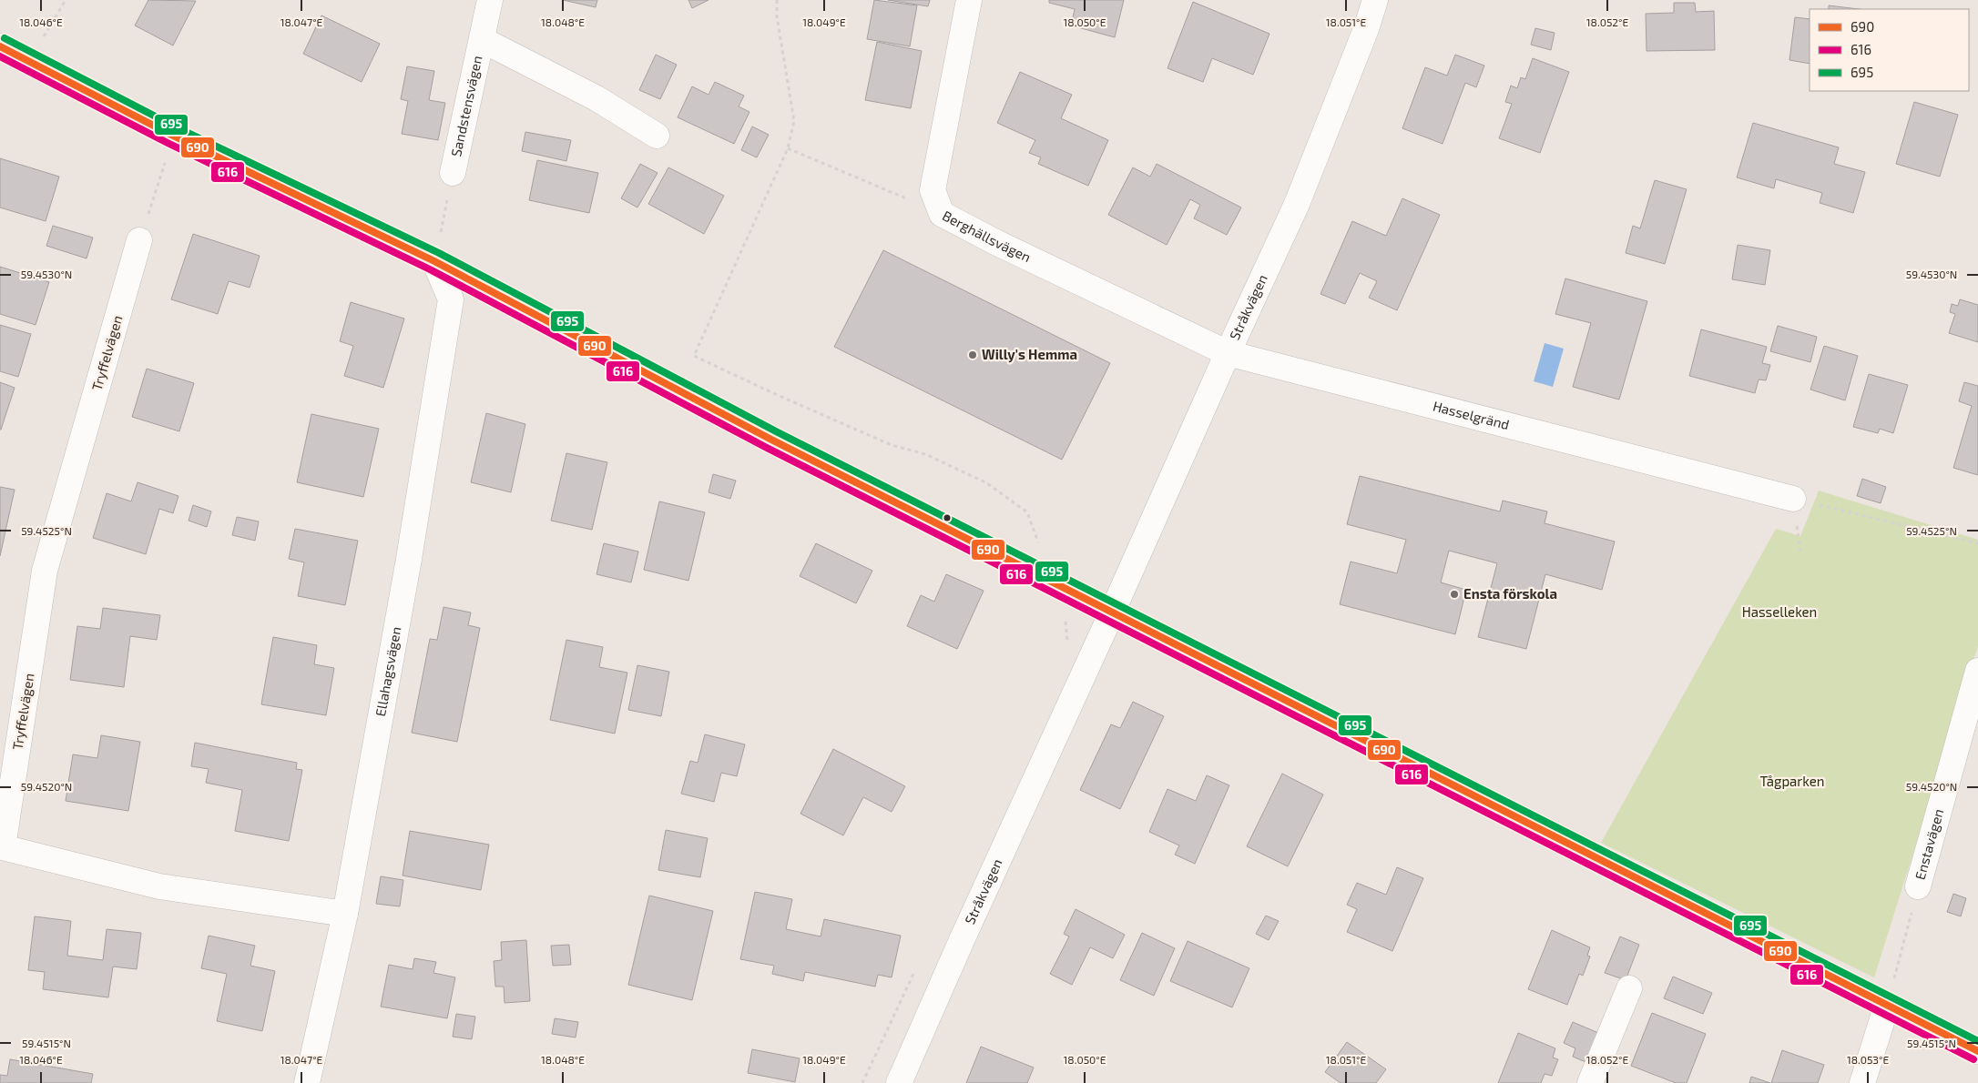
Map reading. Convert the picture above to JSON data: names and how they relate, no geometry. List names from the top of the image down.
{
  "streets": {
    "street": [
      "Sandstensvägen",
      "Berghällsvägen",
      "Stråkvägen",
      "Tryffelvägen",
      "Hasselgränd",
      "Ellahagsvägen",
      "Enstavägen"
    ]
  },
  "crossings": [
    ["Berghällsvägen", "Hasselgränd"],
    ["Stråkvägen", "Hasselgränd"],
    ["Tryffelvägen", "Ellahagsvägen"]
  ],
  "parks": ["Hasselleken", "Tågparken"],
  "places": ["Willy's Hemma", "Ensta förskola"],
  "lines": ["transit line 695", "transit line 690", "transit line 616"],
  "legend": ["690", "616", "695"],
  "coordinates": [
    "18.046°E",
    "18.047°E",
    "18.048°E",
    "18.049°E",
    "18.050°E",
    "18.051°E",
    "18.052°E",
    "59.4530°N",
    "59.4525°N",
    "59.4520°N",
    "59.4515°N",
    "18.053°E"
  ]
}
